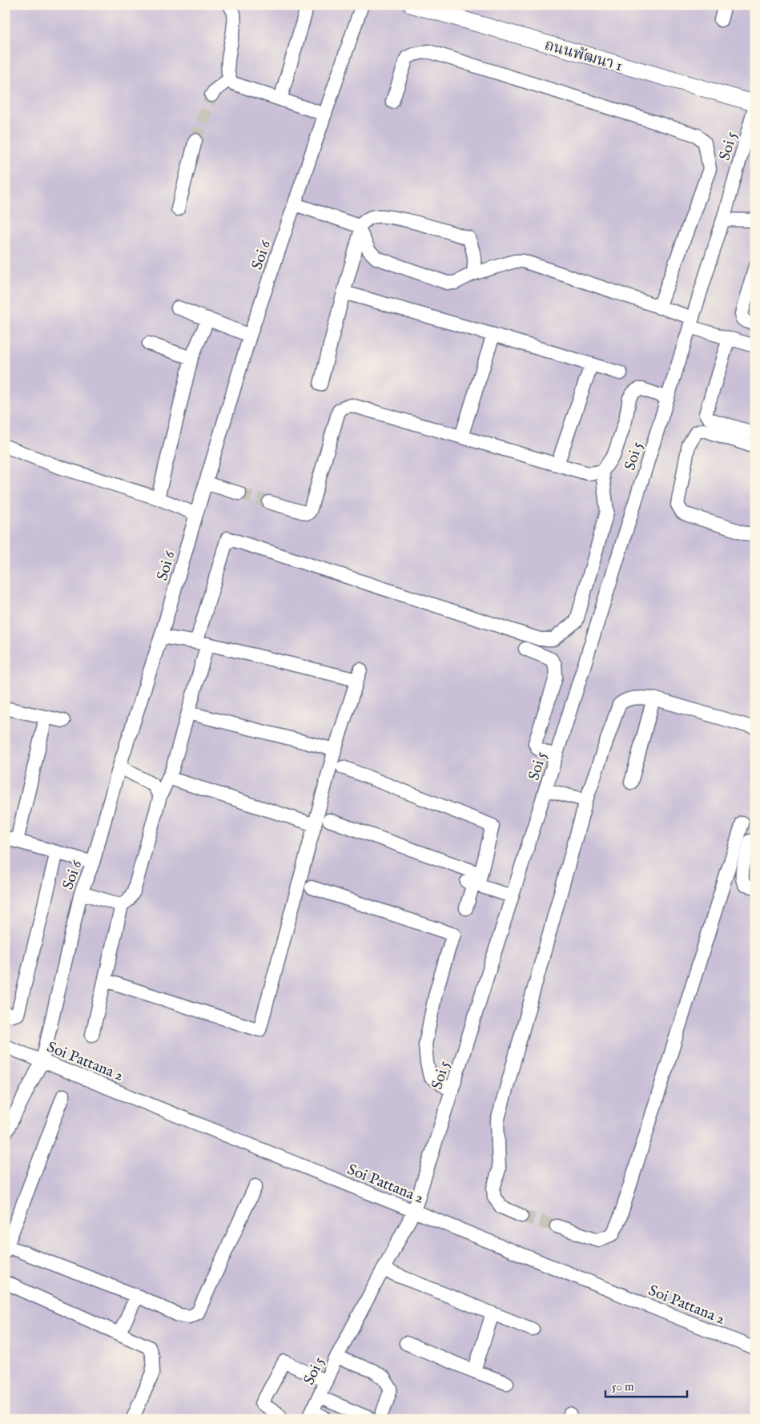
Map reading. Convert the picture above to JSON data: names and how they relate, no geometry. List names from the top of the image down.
{
  "streets": {
    "main road": ["ถนนพัฒนา 1"],
    "street": ["Soi 5", "Soi 6", "Soi Pattana 2"]
  },
  "crossings": [
    ["ถนนพัฒนา 1", "Soi 5"],
    ["Soi 5", "Soi Pattana 2"],
    ["Soi 6", "Soi Pattana 2"]
  ],
  "scale_bar": "50 m"
}
